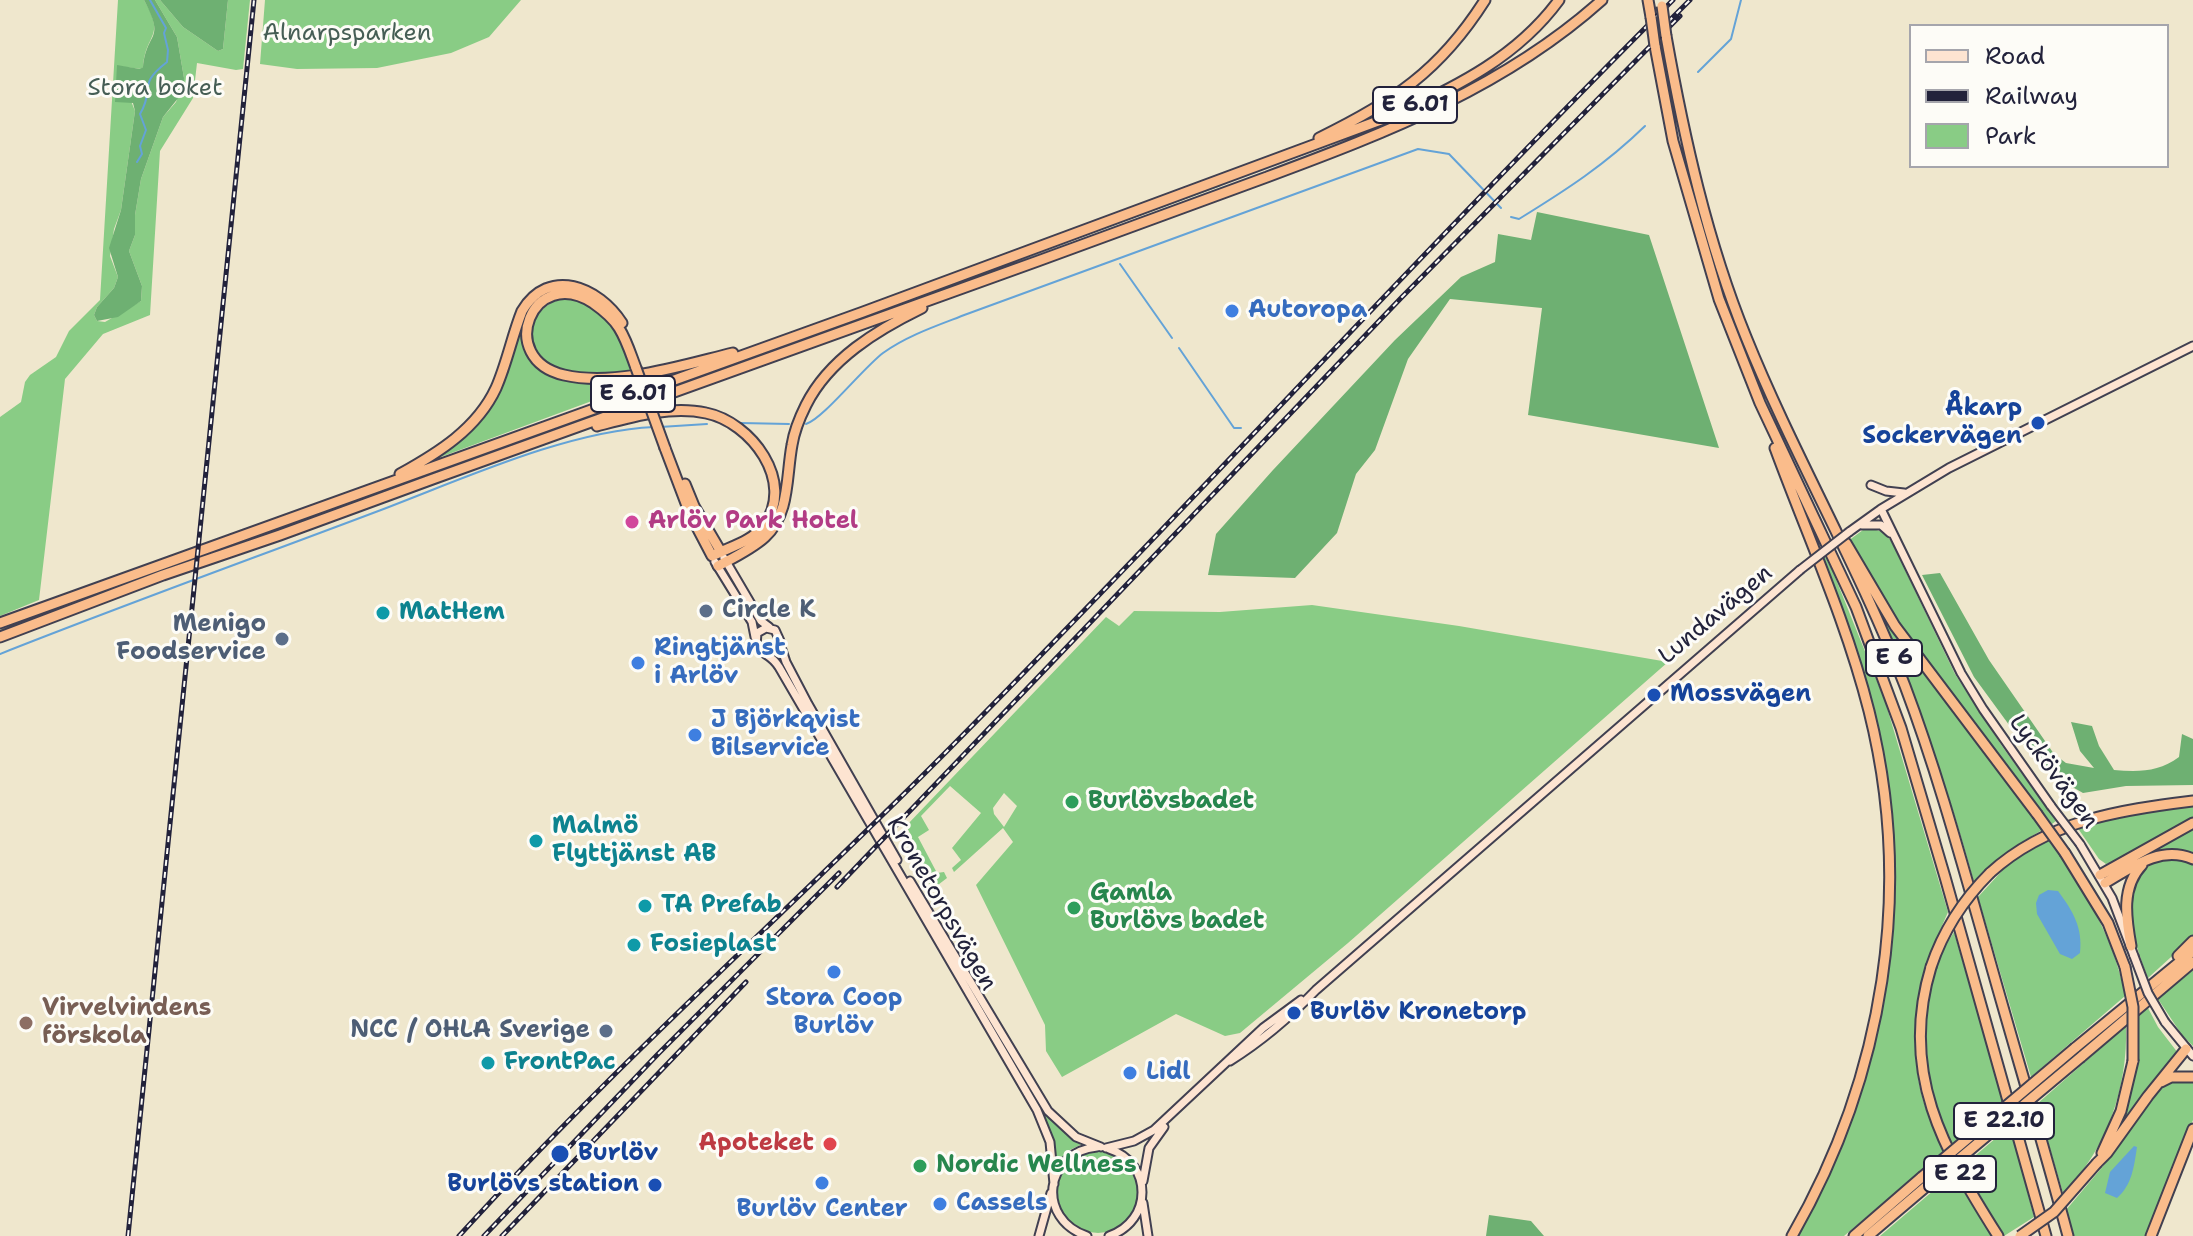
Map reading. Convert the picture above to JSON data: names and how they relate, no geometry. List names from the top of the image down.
{
  "streets": {
    "highway": [
      "E 6.01",
      "E 6",
      "E 22.10",
      "E 22"
    ],
    "main road": ["Lundavägen", "Lyckövägen", "Kronetorpsvägen"]
  },
  "crossings": [
    ["Lundavägen", "Lyckövägen"],
    ["Lundavägen", "Kronetorpsvägen"]
  ],
  "parks": ["Alnarpsparken", "Stora boket"],
  "places": [
    "Autoropa",
    "Åkarp Sockervägen",
    "Arlöv Park Hotel",
    "Circle K",
    "MatHem",
    "Menigo Foodservice",
    "Ringtjänst i Arlöv",
    "Mossvägen",
    "J Björkqvist Bilservice",
    "Burlövsbadet",
    "Malmö Flyttjänst AB",
    "TA Prefab",
    "Gamla Burlövs badet",
    "Fosieplast",
    "Stora Coop Burlöv",
    "Burlöv Kronetorp",
    "Virvelvindens förskola",
    "NCC / OHLA Sverige",
    "FrontPac",
    "Lidl",
    "Apoteket",
    "Burlöv",
    "Nordic Wellness",
    "Burlöv Center",
    "Burlövs station",
    "Cassels"
  ],
  "legend": ["Road", "Railway", "Park"]
}
